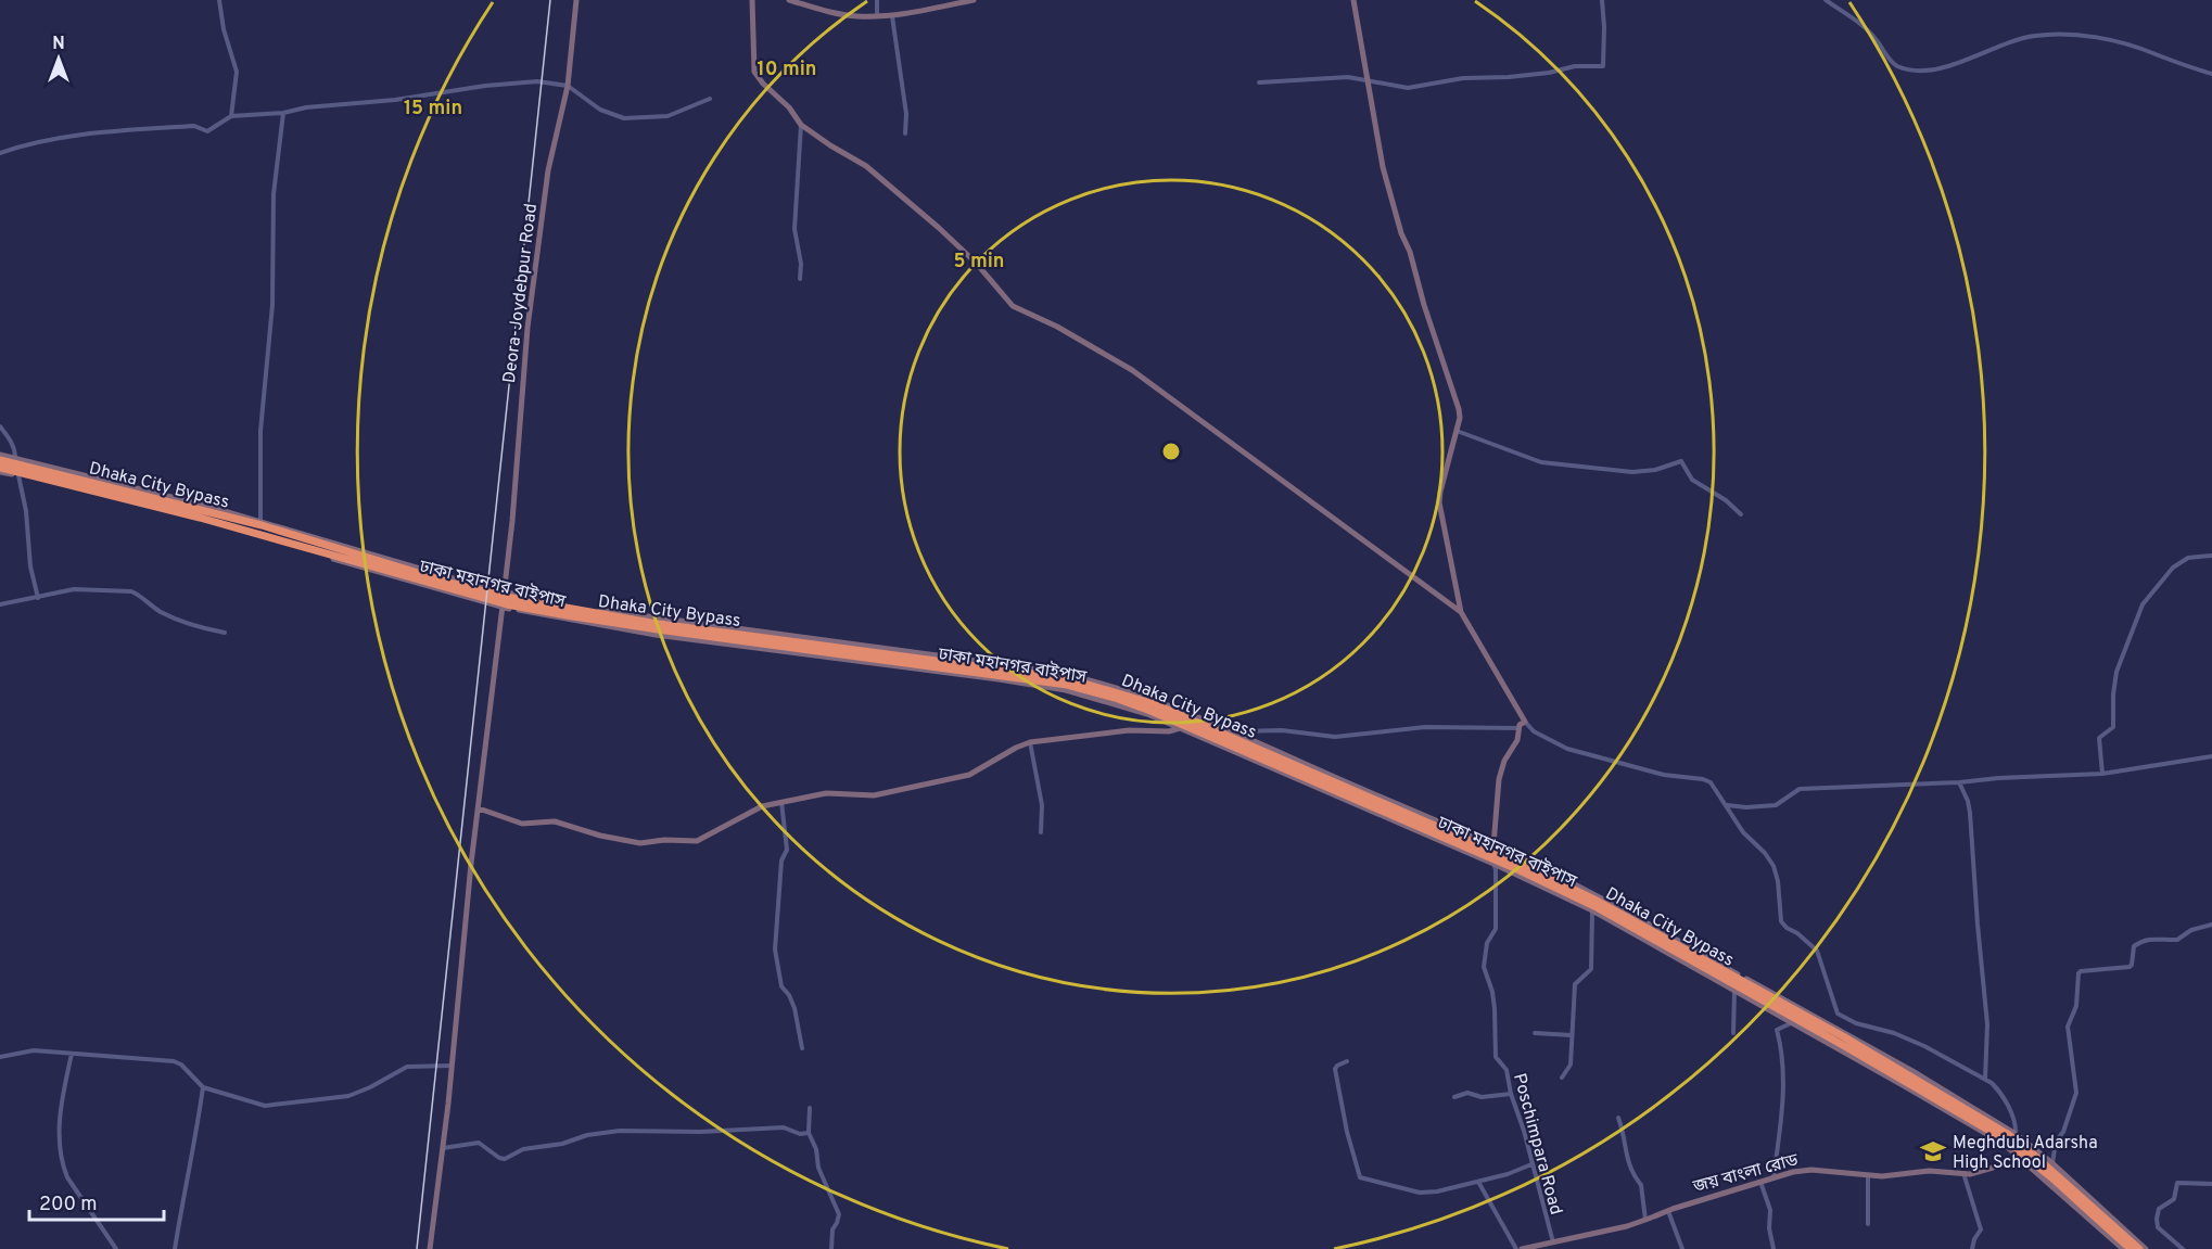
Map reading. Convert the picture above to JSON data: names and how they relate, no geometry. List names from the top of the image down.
{
  "streets": {
    "highway": ["Dhaka City Bypass", "ঢাকা মহানগর বাইপাস"],
    "main road": ["Deora-Joydebpur Road", "জয় বাংলা রোড"],
    "street": ["Poschimpara Road"]
  },
  "crossings": [
    ["Deora-Joydebpur Road", "Dhaka City Bypass"],
    ["Deora-Joydebpur Road", "ঢাকা মহানগর বাইপাস"],
    ["Dhaka City Bypass", "ঢাকা মহানগর বাইপাস"],
    ["Poschimpara Road", "জয় বাংলা রোড"]
  ],
  "places": {
    "school or university": ["Meghdubi Adarsha High School"]
  },
  "scale_bar": "200 m",
  "north": "top",
  "rings": ["10 min", "15 min", "5 min"]
}
